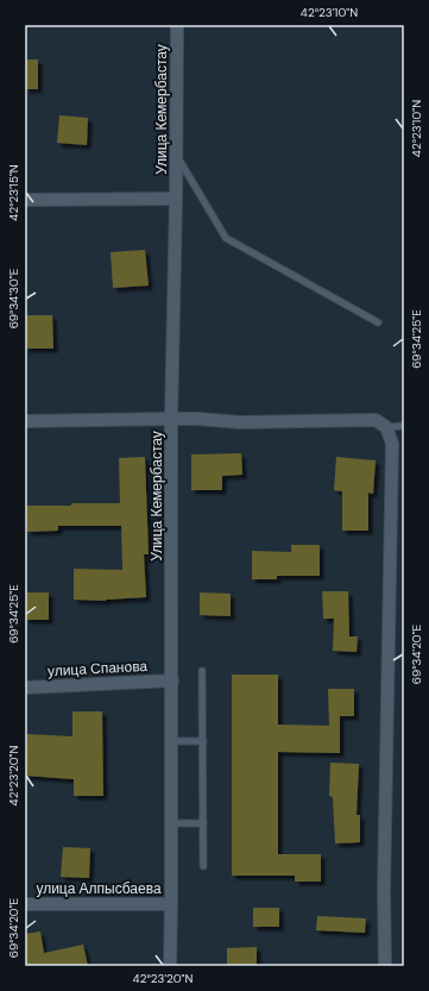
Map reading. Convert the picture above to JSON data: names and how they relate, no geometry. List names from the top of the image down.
{
  "streets": {
    "street": ["Улица Кемербастау", "улица Спанова", "улица Алпысбаева"]
  },
  "crossings": [
    ["Улица Кемербастау", "улица Спанова"],
    ["Улица Кемербастау", "улица Алпысбаева"]
  ],
  "coordinates": [
    "42°23'10\"N",
    "42°23'15\"N",
    "69°34'30\"E",
    "69°34'25\"E",
    "69°34'20\"E",
    "42°23'20\"N"
  ]
}
